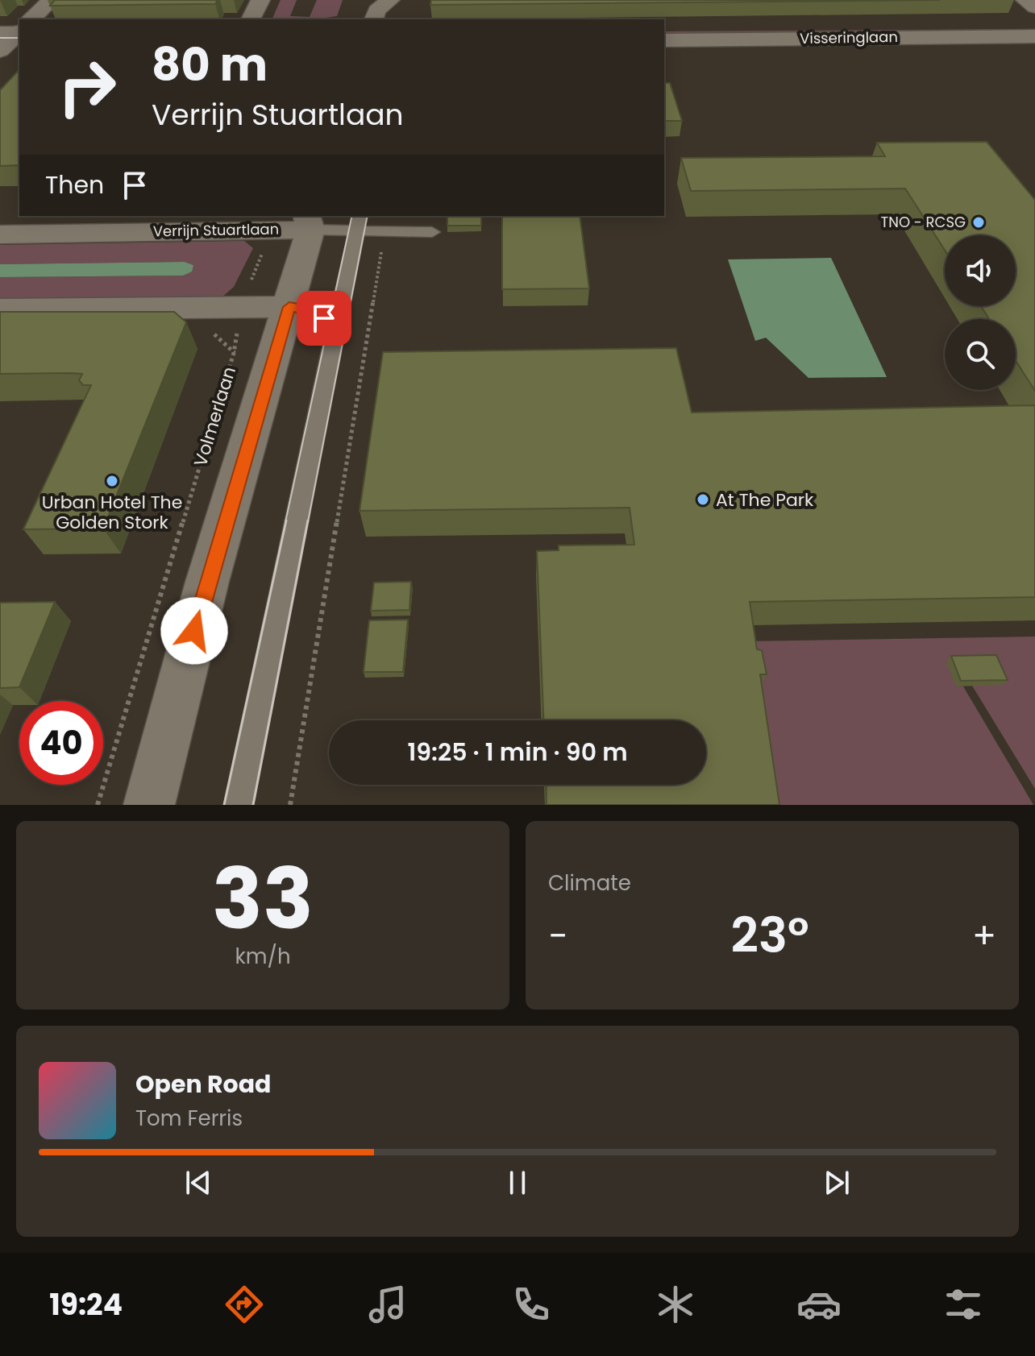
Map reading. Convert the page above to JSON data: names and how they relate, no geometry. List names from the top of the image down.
{
  "streets": {
    "street": ["Visseringlaan", "Verrijn Stuartlaan"],
    "path": ["Volmerlaan"]
  },
  "crossings": [
    ["Verrijn Stuartlaan", "Volmerlaan"]
  ],
  "places": ["TNO - RCSG", "Urban Hotel The Golden Stork", "At The Park"],
  "page": {
    "turn": ["80 m", "Verrijn Stuartlaan"],
    "then": "Then",
    "limit": "40",
    "trip": "19:25 · 1 min · 90 m",
    "tile": [
      ["33", "km/h"],
      "Climate"
    ],
    "heat": ["−", "23°", "+"],
    "song": ["Open Road", "Tom Ferris"],
    "tabs": "19:24"
  }
}
